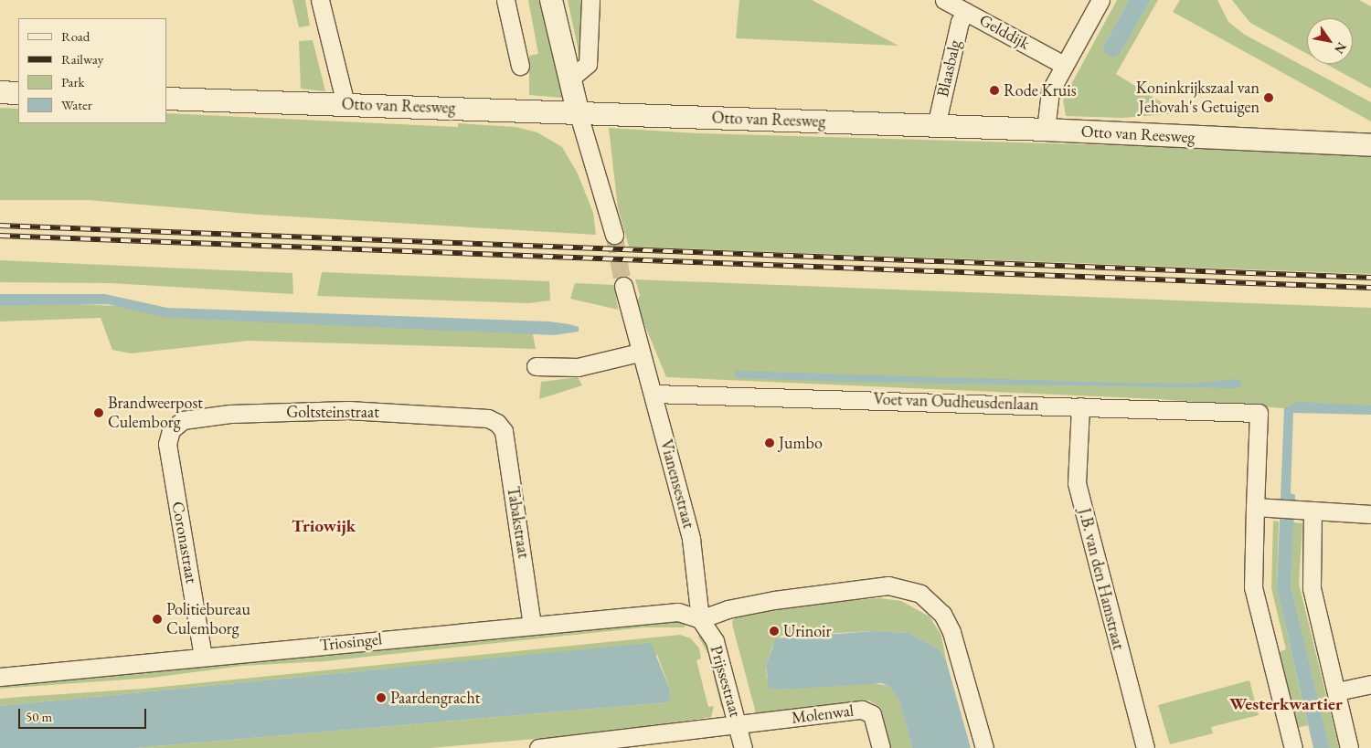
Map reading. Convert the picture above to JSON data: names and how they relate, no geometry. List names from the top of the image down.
{
  "streets": {
    "street": [
      "Gelddijk",
      "Blaasbalg",
      "Otto van Reesweg",
      "Voet van Oudheusdenlaan",
      "Goltsteinstraat",
      "Vianensestraat",
      "Tabakstraat",
      "Coronastraat",
      "J.B. van den Hamstraat",
      "Triosingel",
      "Prijssestraat",
      "Molenwal"
    ]
  },
  "crossings": [
    ["Gelddijk", "Blaasbalg"],
    ["Blaasbalg", "Otto van Reesweg"],
    ["Voet van Oudheusdenlaan", "Vianensestraat"],
    ["Voet van Oudheusdenlaan", "J.B. van den Hamstraat"],
    ["Goltsteinstraat", "Tabakstraat"],
    ["Goltsteinstraat", "Coronastraat"],
    ["Vianensestraat", "Triosingel"],
    ["Vianensestraat", "Prijssestraat"],
    ["Tabakstraat", "Triosingel"],
    ["Coronastraat", "Triosingel"],
    ["Triosingel", "Prijssestraat"],
    ["Prijssestraat", "Molenwal"]
  ],
  "districts": ["Triowijk", "Westerkwartier"],
  "places": [
    "Rode Kruis",
    "Koninkrijkszaal van Jehovah's Getuigen",
    "Brandweerpost Culemborg",
    "Jumbo",
    "Politiebureau Culemborg",
    "Urinoir",
    "Paardengracht"
  ],
  "legend": [
    "Road",
    "Railway",
    "Park",
    "Water"
  ],
  "scale_bar": "50 m",
  "north": "bottom right"
}
